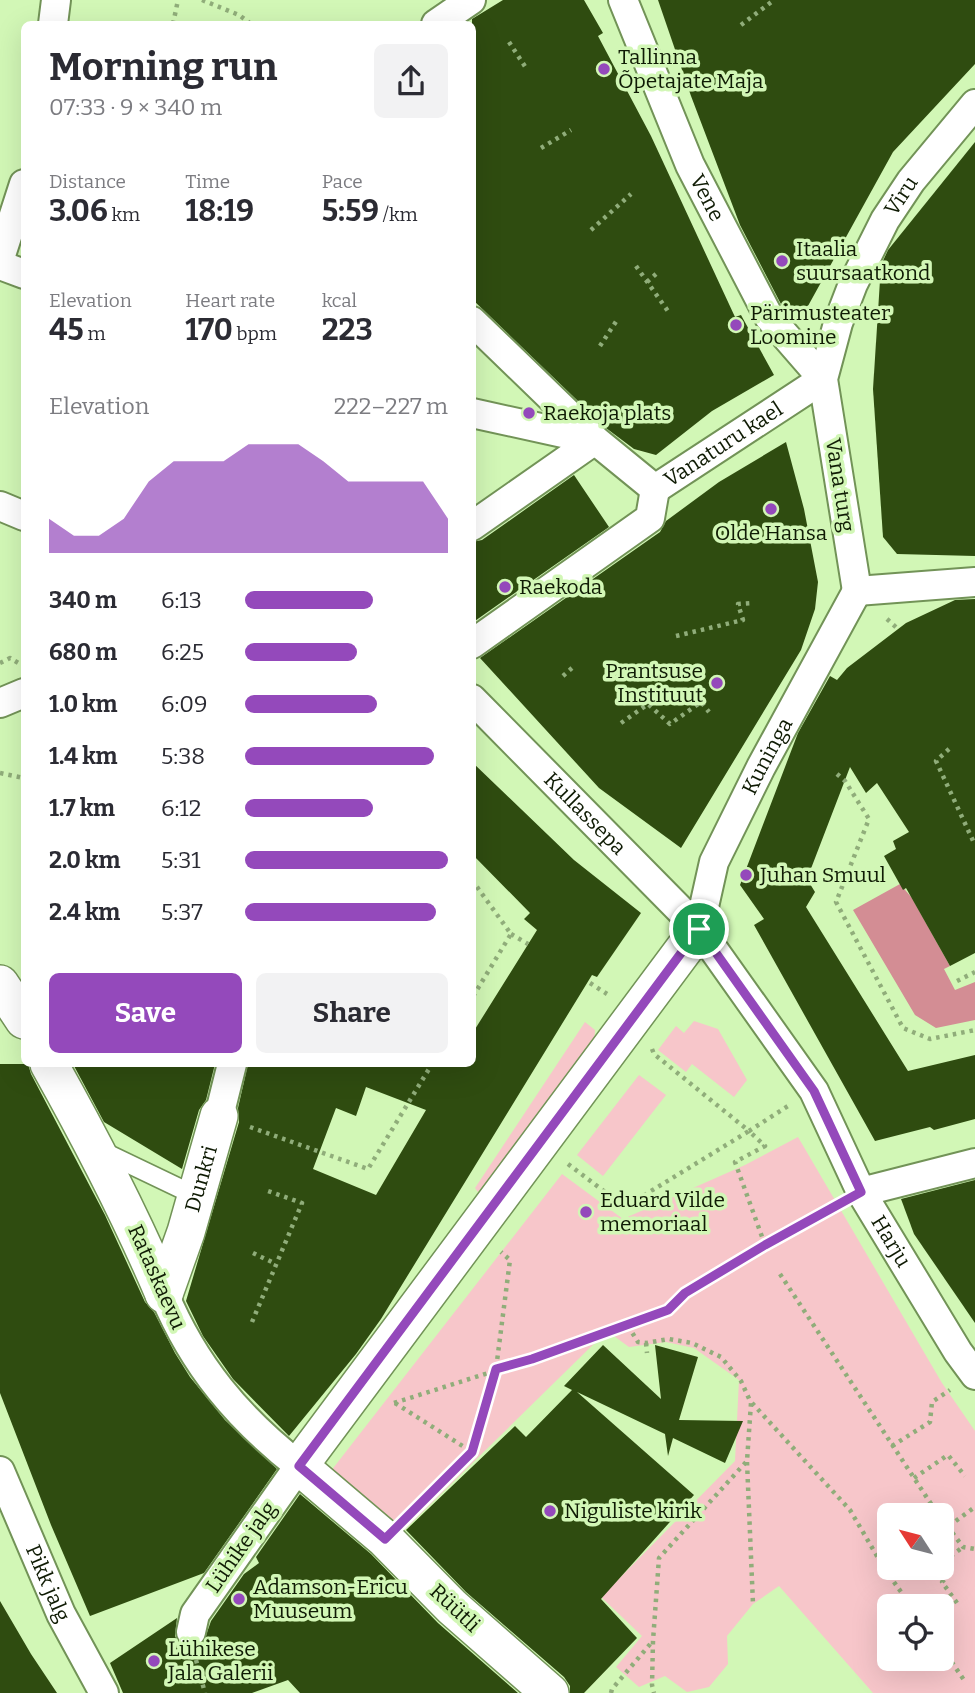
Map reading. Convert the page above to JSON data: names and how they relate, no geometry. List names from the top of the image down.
{
  "streets": {
    "street": [
      "Viru",
      "Vene",
      "Vanaturu kael",
      "Vana turg",
      "Kuninga",
      "Kullassepa",
      "Dunkri",
      "Harju",
      "Rataskaevu",
      "Lühike jalg",
      "Pikk jalg",
      "Rüütli"
    ]
  },
  "crossings": [
    ["Viru", "Vene"],
    ["Viru", "Vanaturu kael"],
    ["Viru", "Vana turg"],
    ["Vene", "Vanaturu kael"],
    ["Vene", "Vana turg"],
    ["Vanaturu kael", "Vana turg"],
    ["Vana turg", "Kuninga"],
    ["Kuninga", "Kullassepa"],
    ["Kuninga", "Harju"],
    ["Kullassepa", "Harju"],
    ["Dunkri", "Rataskaevu"],
    ["Rataskaevu", "Lühike jalg"],
    ["Rataskaevu", "Rüütli"],
    ["Lühike jalg", "Rüütli"]
  ],
  "places": [
    "Tallinna Õpetajate Maja",
    "Itaalia suursaatkond",
    "Pärimusteater Loomine",
    "Raekoja plats",
    "Olde Hansa",
    "Raekoda",
    "Prantsuse Instituut",
    "Juhan Smuul",
    "Eduard Vilde memoriaal",
    "Niguliste kirik",
    "Adamson-Ericu Muuseum",
    "Lühikese Jala Galerii"
  ],
  "north": "top left",
  "page": {
    "heading": ["Morning run", "07:33 · 9 × 340 m"],
    "stats": [
      ["Distance", "3.06 km"],
      ["Time", "18:19"],
      ["Pace", "5:59 /km"],
      ["Elevation", "45 m"],
      ["Heart rate", "170 bpm"],
      ["kcal", "223"]
    ],
    "chart": ["Elevation", "222–227 m"],
    "list": [
      {
        "name": "340 m",
        "note": "6:13"
      },
      {
        "name": "680 m",
        "note": "6:25"
      },
      {
        "name": "1.0 km",
        "note": "6:09"
      },
      {
        "name": "1.4 km",
        "note": "5:38"
      },
      {
        "name": "1.7 km",
        "note": "6:12"
      },
      {
        "name": "2.0 km",
        "note": "5:31"
      },
      {
        "name": "2.4 km",
        "note": "5:37"
      }
    ],
    "buttons": ["Save", "Share"]
  }
}
